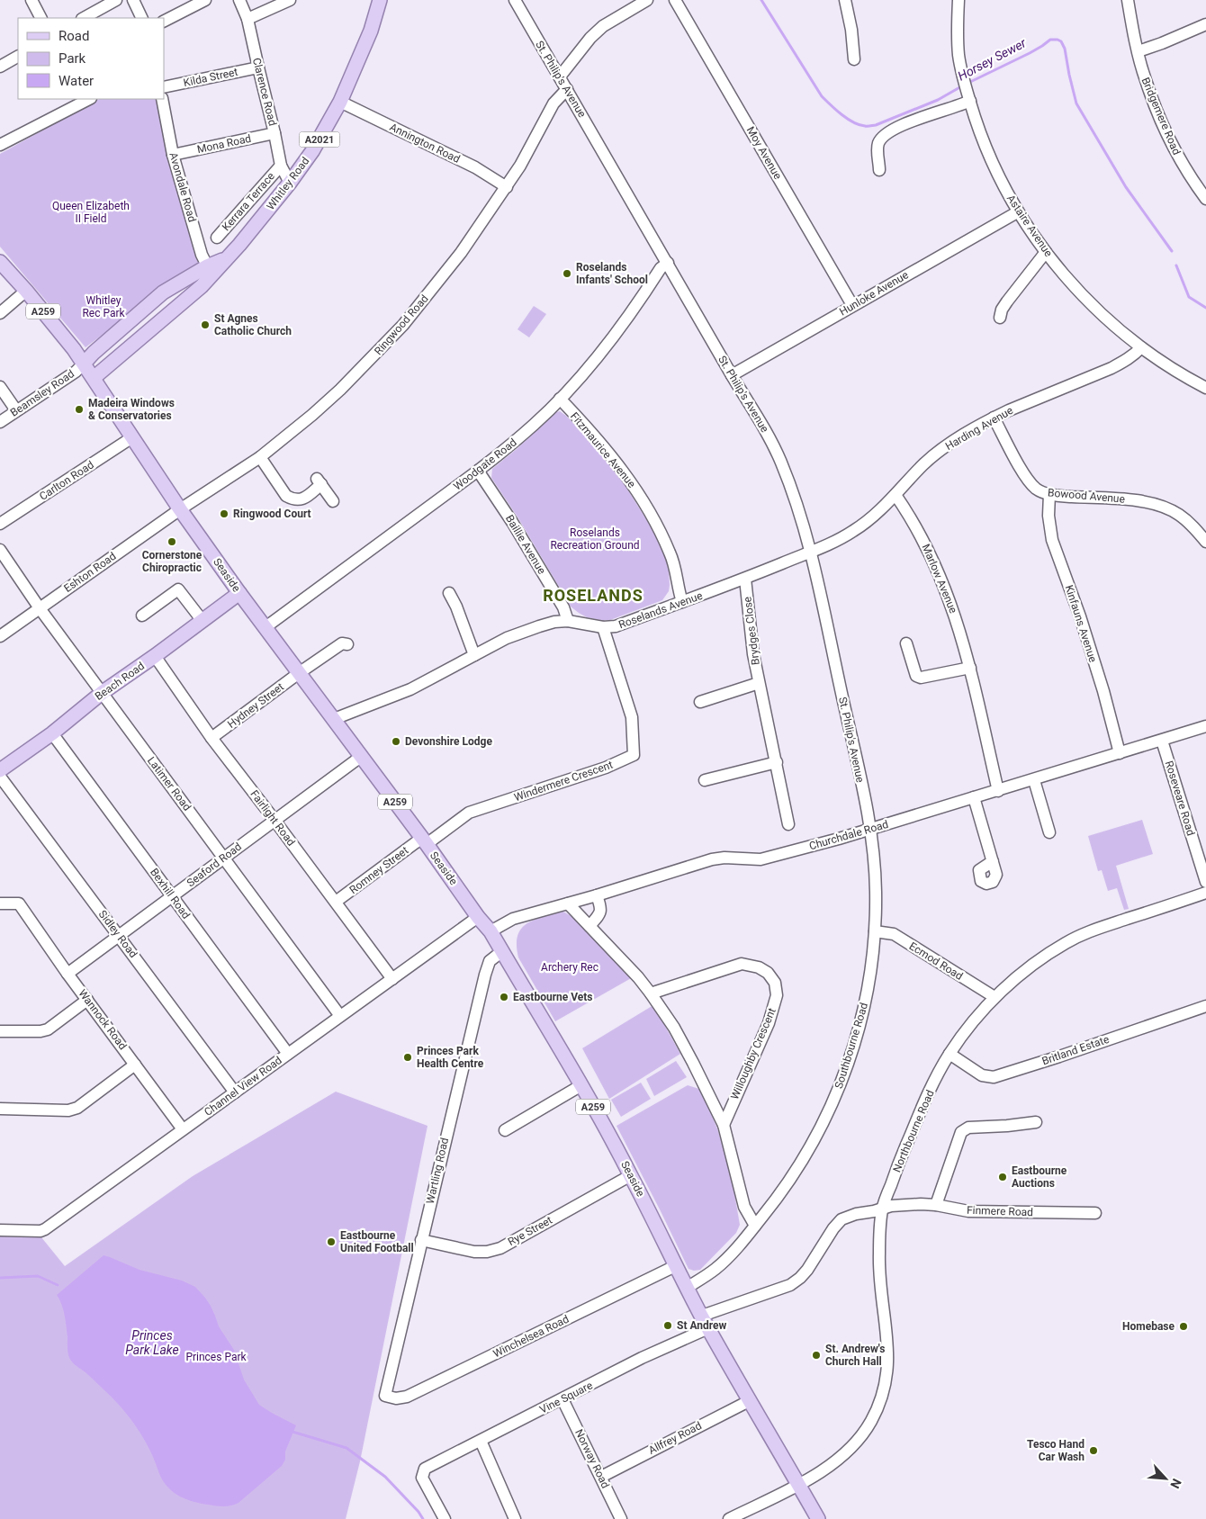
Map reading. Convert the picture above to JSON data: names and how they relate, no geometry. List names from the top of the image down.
{
  "streets": {
    "main road": [
      "A2021",
      "Whitley Road",
      "A259",
      "Seaside",
      "Beach Road"
    ],
    "street": [
      "Kilda Street",
      "St. Philip's Avenue",
      "Clarence Road",
      "Bridgemere Road",
      "Annington Road",
      "Mona Road",
      "Moy Avenue",
      "Avondale Road",
      "Kerrara Terrace",
      "Astaire Avenue",
      "Hunloke Avenue",
      "Ringwood Road",
      "Beamsley Road",
      "Harding Avenue",
      "Fitzmaurice Avenue",
      "Woodgate Road",
      "Carlton Road",
      "Bowood Avenue",
      "Baillie Avenue",
      "Eshton Road",
      "Marlow Avenue",
      "Roselands Avenue",
      "Kinfauns Avenue",
      "Brydges Close",
      "Hydney Street",
      "Windermere Crescent",
      "Latimer Road",
      "Roseveare Road",
      "Fairlight Road",
      "Churchdale Road",
      "Seaford Road",
      "Romney Street",
      "Bexhill Road",
      "Sidley Road",
      "Ecmod Road",
      "Wannock Road",
      "Southbourne Road",
      "Britland Estate",
      "Willoughby Crescent",
      "Channel View Road",
      "Northbourne Road",
      "Wartling Road",
      "Finmere Road",
      "Rye Street",
      "Winchelsea Road",
      "Vine Square",
      "Allfrey Road",
      "Norway Road"
    ]
  },
  "crossings": [
    ["Kilda Street", "Clarence Road"],
    ["St. Philip's Avenue", "Hunloke Avenue"],
    ["St. Philip's Avenue", "Ringwood Road"],
    ["St. Philip's Avenue", "Harding Avenue"],
    ["St. Philip's Avenue", "Woodgate Road"],
    ["St. Philip's Avenue", "Roselands Avenue"],
    ["St. Philip's Avenue", "Churchdale Road"],
    ["St. Philip's Avenue", "Southbourne Road"],
    ["Clarence Road", "Mona Road"],
    ["Clarence Road", "Whitley Road"],
    ["Clarence Road", "Kerrara Terrace"],
    ["Annington Road", "Whitley Road"],
    ["Annington Road", "Ringwood Road"],
    ["Mona Road", "Avondale Road"],
    ["Moy Avenue", "Hunloke Avenue"],
    ["Whitley Road", "Avondale Road"],
    ["Whitley Road", "Beamsley Road"],
    ["Whitley Road", "Seaside"],
    ["Astaire Avenue", "Hunloke Avenue"],
    ["Astaire Avenue", "Harding Avenue"],
    ["Ringwood Road", "Eshton Road"],
    ["Ringwood Road", "Seaside"],
    ["Beamsley Road", "Seaside"],
    ["Harding Avenue", "Bowood Avenue"],
    ["Harding Avenue", "Marlow Avenue"],
    ["Harding Avenue", "Roselands Avenue"],
    ["Fitzmaurice Avenue", "Woodgate Road"],
    ["Fitzmaurice Avenue", "Roselands Avenue"],
    ["Woodgate Road", "Baillie Avenue"],
    ["Woodgate Road", "Seaside"],
    ["Carlton Road", "Seaside"],
    ["Bowood Avenue", "Kinfauns Avenue"],
    ["Baillie Avenue", "Roselands Avenue"],
    ["Eshton Road", "Seaside"],
    ["Eshton Road", "Latimer Road"],
    ["Seaside", "Roselands Avenue"],
    ["Seaside", "Beach Road"],
    ["Seaside", "Hydney Street"],
    ["Seaside", "Windermere Crescent"],
    ["Seaside", "Churchdale Road"],
    ["Seaside", "Seaford Road"],
    ["Seaside", "Romney Street"],
    ["Seaside", "Southbourne Road"],
    ["Seaside", "Channel View Road"],
    ["Seaside", "Northbourne Road"],
    ["Seaside", "Wartling Road"],
    ["Seaside", "Finmere Road"],
    ["Seaside", "Rye Street"],
    ["Seaside", "Winchelsea Road"],
    ["Seaside", "Vine Square"],
    ["Seaside", "Allfrey Road"],
    ["Marlow Avenue", "Churchdale Road"],
    ["Roselands Avenue", "Brydges Close"],
    ["Roselands Avenue", "Windermere Crescent"],
    ["Kinfauns Avenue", "Churchdale Road"],
    ["Beach Road", "Latimer Road"],
    ["Beach Road", "Fairlight Road"],
    ["Beach Road", "Bexhill Road"],
    ["Hydney Street", "Fairlight Road"],
    ["Windermere Crescent", "Romney Street"],
    ["Latimer Road", "Seaford Road"],
    ["Latimer Road", "Channel View Road"],
    ["Roseveare Road", "Churchdale Road"],
    ["Fairlight Road", "Seaford Road"],
    ["Fairlight Road", "Romney Street"],
    ["Fairlight Road", "Channel View Road"],
    ["Churchdale Road", "Southbourne Road"],
    ["Churchdale Road", "Willoughby Crescent"],
    ["Seaford Road", "Bexhill Road"],
    ["Seaford Road", "Sidley Road"],
    ["Seaford Road", "Wannock Road"],
    ["Bexhill Road", "Channel View Road"],
    ["Sidley Road", "Channel View Road"],
    ["Ecmod Road", "Southbourne Road"],
    ["Ecmod Road", "Northbourne Road"],
    ["Wannock Road", "Channel View Road"],
    ["Southbourne Road", "Willoughby Crescent"],
    ["Britland Estate", "Northbourne Road"],
    ["Northbourne Road", "Finmere Road"],
    ["Wartling Road", "Rye Street"],
    ["Wartling Road", "Winchelsea Road"],
    ["Vine Square", "Norway Road"],
    ["Allfrey Road", "Norway Road"]
  ],
  "districts": ["ROSELANDS"],
  "water": ["Horsey Sewer", "Princes Park Lake"],
  "parks": [
    "Queen Elizabeth II Field",
    "Whitley Rec Park",
    "Roselands Recreation Ground",
    "Archery Rec",
    "Princes Park"
  ],
  "places": [
    "Roselands Infants' School",
    "St Agnes Catholic Church",
    "Madeira Windows & Conservatories",
    "Ringwood Court",
    "Cornerstone Chiropractic",
    "Devonshire Lodge",
    "Eastbourne Vets",
    "Princes Park Health Centre",
    "Eastbourne Auctions",
    "Eastbourne United Football",
    "St Andrew",
    "Homebase",
    "St. Andrew's Church Hall",
    "Tesco Hand Car Wash"
  ],
  "legend": ["Road", "Park", "Water"],
  "north": "bottom right"
}
